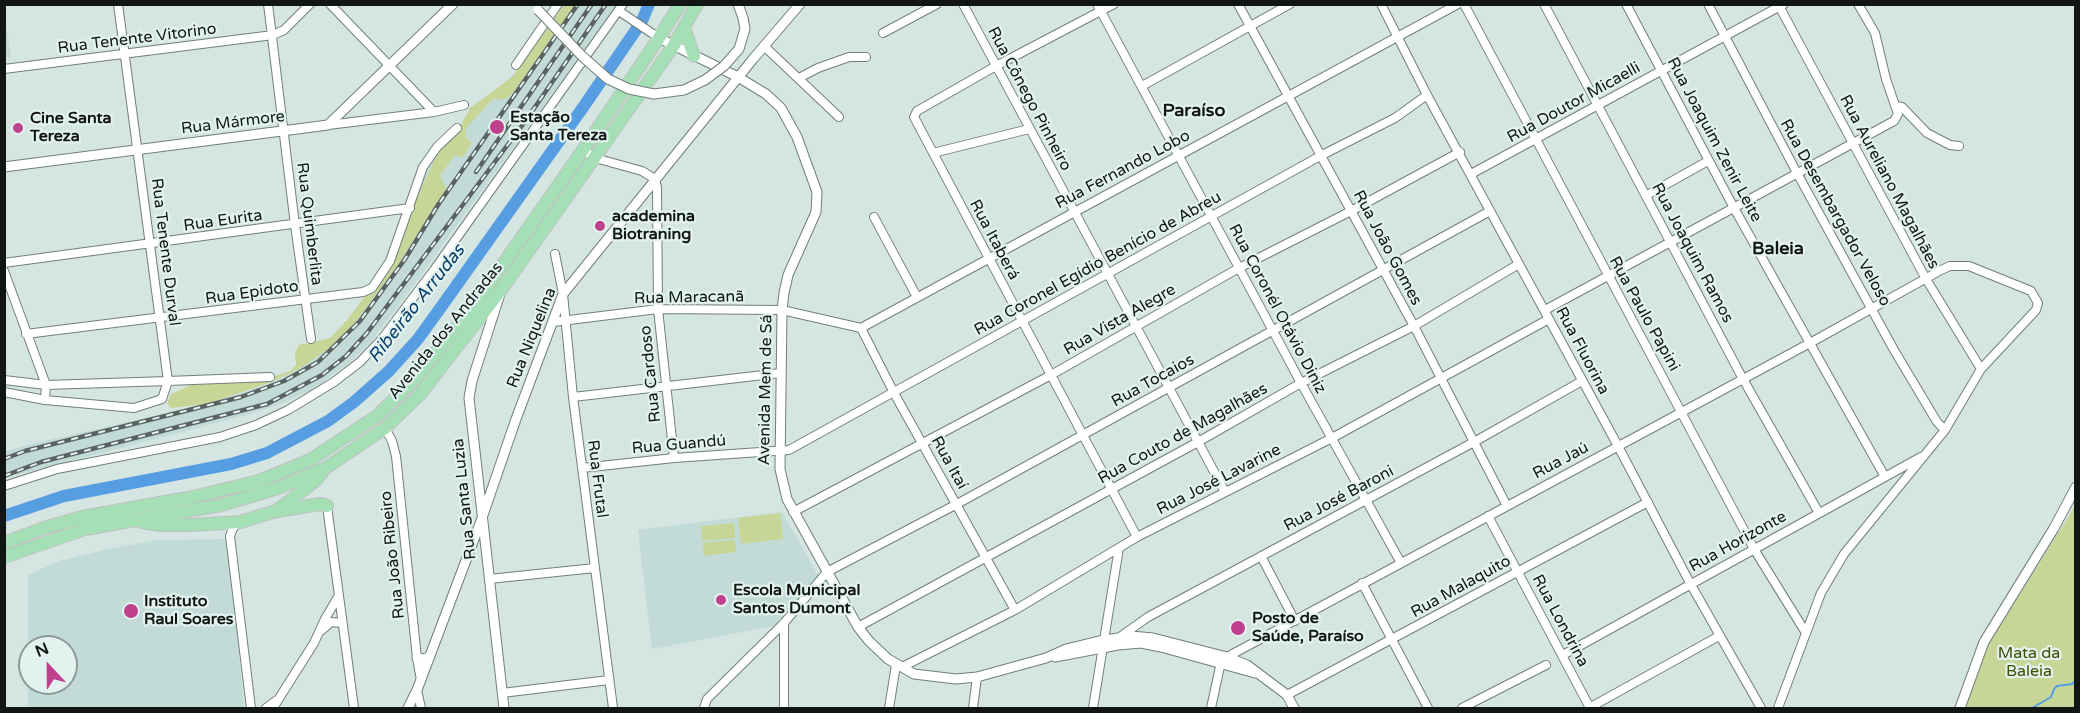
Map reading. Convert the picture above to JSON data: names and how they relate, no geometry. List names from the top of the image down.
{
  "streets": {
    "main road": ["Avenida dos Andradas"],
    "street": [
      "Rua Tenente Vitorino",
      "Rua Cônego Pinheiro",
      "Rua Doutor Micaelli",
      "Rua Mármore",
      "Rua Joaquim Zenir Leite",
      "Rua Fernando Lobo",
      "Rua Aureliano Magalhães",
      "Rua Desembargador Veloso",
      "Rua Eurita",
      "Rua Quimberlita",
      "Rua Itaberá",
      "Rua João Gomes",
      "Rua Tenente Durval",
      "Rua Joaquim Ramos",
      "Rua Coronel Egídio Benício de Abreu",
      "Rua Epidoto",
      "Rua Maracanã",
      "Rua Coronél Otávio Diniz",
      "Rua Paulo Papini",
      "Rua Vista Alegre",
      "Rua Niquelina",
      "Rua Fluorina",
      "Rua Cardoso",
      "Rua Tocaios",
      "Avenida Mem de Sá",
      "Rua Couto de Magalhães",
      "Rua Guandú",
      "Rua Jaú",
      "Rua Itaí",
      "Rua Frutal",
      "Rua José Lavarine",
      "Rua Santa Luzia",
      "Rua José Baroni",
      "Rua Horizonte",
      "Rua João Ribeiro",
      "Rua Malaquito",
      "Rua Londrina"
    ]
  },
  "crossings": [
    ["Rua Tenente Vitorino", "Rua Quimberlita"],
    ["Rua Tenente Vitorino", "Rua Tenente Durval"],
    ["Rua Cônego Pinheiro", "Rua Fernando Lobo"],
    ["Rua Cônego Pinheiro", "Rua Itaberá"],
    ["Rua Cônego Pinheiro", "Rua Coronel Egídio Benício de Abreu"],
    ["Rua Cônego Pinheiro", "Rua Vista Alegre"],
    ["Rua Cônego Pinheiro", "Rua Tocaios"],
    ["Rua Cônego Pinheiro", "Rua Couto de Magalhães"],
    ["Rua Cônego Pinheiro", "Rua José Lavarine"],
    ["Rua Doutor Micaelli", "Rua Joaquim Zenir Leite"],
    ["Rua Doutor Micaelli", "Rua Aureliano Magalhães"],
    ["Rua Doutor Micaelli", "Rua Desembargador Veloso"],
    ["Rua Doutor Micaelli", "Rua Joaquim Ramos"],
    ["Rua Doutor Micaelli", "Rua Paulo Papini"],
    ["Rua Doutor Micaelli", "Rua Fluorina"],
    ["Rua Mármore", "Rua Quimberlita"],
    ["Rua Mármore", "Rua Tenente Durval"],
    ["Rua Joaquim Zenir Leite", "Rua Jaú"],
    ["Rua Joaquim Zenir Leite", "Rua Horizonte"],
    ["Rua Fernando Lobo", "Rua Itaberá"],
    ["Rua Fernando Lobo", "Rua João Gomes"],
    ["Rua Fernando Lobo", "Rua Maracanã"],
    ["Rua Fernando Lobo", "Rua Coronél Otávio Diniz"],
    ["Rua Fernando Lobo", "Rua Fluorina"],
    ["Rua Fernando Lobo", "Rua Itaí"],
    ["Rua Aureliano Magalhães", "Rua Jaú"],
    ["Rua Desembargador Veloso", "Rua Jaú"],
    ["Rua Eurita", "Rua Quimberlita"],
    ["Rua Eurita", "Rua Tenente Durval"],
    ["Rua Eurita", "Rua Epidoto"],
    ["Rua Quimberlita", "Rua Epidoto"],
    ["Rua Itaberá", "Rua Coronel Egídio Benício de Abreu"],
    ["Rua Itaberá", "Rua Vista Alegre"],
    ["Rua Itaberá", "Rua Tocaios"],
    ["Rua Itaberá", "Rua Couto de Magalhães"],
    ["Rua Itaberá", "Rua José Lavarine"],
    ["Rua João Gomes", "Rua Coronel Egídio Benício de Abreu"],
    ["Rua João Gomes", "Rua Vista Alegre"],
    ["Rua João Gomes", "Rua Tocaios"],
    ["Rua João Gomes", "Rua Couto de Magalhães"],
    ["Rua João Gomes", "Rua Jaú"],
    ["Rua João Gomes", "Rua José Lavarine"],
    ["Rua João Gomes", "Rua José Baroni"],
    ["Rua Tenente Durval", "Rua Epidoto"],
    ["Rua Joaquim Ramos", "Rua Jaú"],
    ["Rua Joaquim Ramos", "Rua Horizonte"],
    ["Rua Coronel Egídio Benício de Abreu", "Rua Coronél Otávio Diniz"],
    ["Rua Coronel Egídio Benício de Abreu", "Rua Fluorina"],
    ["Rua Coronel Egídio Benício de Abreu", "Avenida Mem de Sá"],
    ["Rua Coronel Egídio Benício de Abreu", "Rua Guandú"],
    ["Rua Coronel Egídio Benício de Abreu", "Rua Itaí"],
    ["Rua Maracanã", "Rua Niquelina"],
    ["Rua Maracanã", "Rua Cardoso"],
    ["Rua Maracanã", "Avenida Mem de Sá"],
    ["Rua Maracanã", "Rua Itaí"],
    ["Rua Maracanã", "Rua Frutal"],
    ["Rua Coronél Otávio Diniz", "Rua Vista Alegre"],
    ["Rua Coronél Otávio Diniz", "Rua Tocaios"],
    ["Rua Coronél Otávio Diniz", "Rua Couto de Magalhães"],
    ["Rua Coronél Otávio Diniz", "Rua Jaú"],
    ["Rua Coronél Otávio Diniz", "Rua José Lavarine"],
    ["Rua Coronél Otávio Diniz", "Rua José Baroni"],
    ["Rua Paulo Papini", "Rua Jaú"],
    ["Rua Paulo Papini", "Rua Horizonte"],
    ["Rua Vista Alegre", "Rua Fluorina"],
    ["Rua Vista Alegre", "Avenida Mem de Sá"],
    ["Rua Vista Alegre", "Rua Itaí"],
    ["Avenida dos Andradas", "Avenida Mem de Sá"],
    ["Avenida dos Andradas", "Rua Santa Luzia"],
    ["Avenida dos Andradas", "Rua João Ribeiro"],
    ["Rua Niquelina", "Rua Cardoso"],
    ["Rua Niquelina", "Avenida Mem de Sá"],
    ["Rua Niquelina", "Rua Frutal"],
    ["Rua Niquelina", "Rua Santa Luzia"],
    ["Rua Niquelina", "Rua João Ribeiro"],
    ["Rua Fluorina", "Rua Tocaios"],
    ["Rua Fluorina", "Rua Couto de Magalhães"],
    ["Rua Fluorina", "Rua Jaú"],
    ["Rua Fluorina", "Rua José Lavarine"],
    ["Rua Fluorina", "Rua José Baroni"],
    ["Rua Fluorina", "Rua Horizonte"],
    ["Rua Fluorina", "Rua Malaquito"],
    ["Rua Cardoso", "Rua Guandú"],
    ["Rua Tocaios", "Avenida Mem de Sá"],
    ["Rua Tocaios", "Rua Itaí"],
    ["Avenida Mem de Sá", "Rua Couto de Magalhães"],
    ["Avenida Mem de Sá", "Rua Guandú"],
    ["Avenida Mem de Sá", "Rua Jaú"],
    ["Avenida Mem de Sá", "Rua José Lavarine"],
    ["Avenida Mem de Sá", "Rua José Baroni"],
    ["Avenida Mem de Sá", "Rua Malaquito"],
    ["Rua Couto de Magalhães", "Rua Itaí"],
    ["Rua Guandú", "Rua Frutal"],
    ["Rua Jaú", "Rua Londrina"],
    ["Rua Itaí", "Rua José Lavarine"],
    ["Rua Horizonte", "Rua Londrina"],
    ["Rua Malaquito", "Rua Londrina"]
  ],
  "districts": ["Paraíso", "Baleia"],
  "water": ["Ribeirão Arrudas"],
  "parks": ["Mata da Baleia"],
  "places": [
    "Estação Santa Tereza",
    "Cine Santa Tereza",
    "academina Biotraning",
    "Escola Municipal Santos Dumont",
    "Instituto Raul Soares",
    "Posto de Saúde, Paraíso"
  ],
  "north": "top"
}
